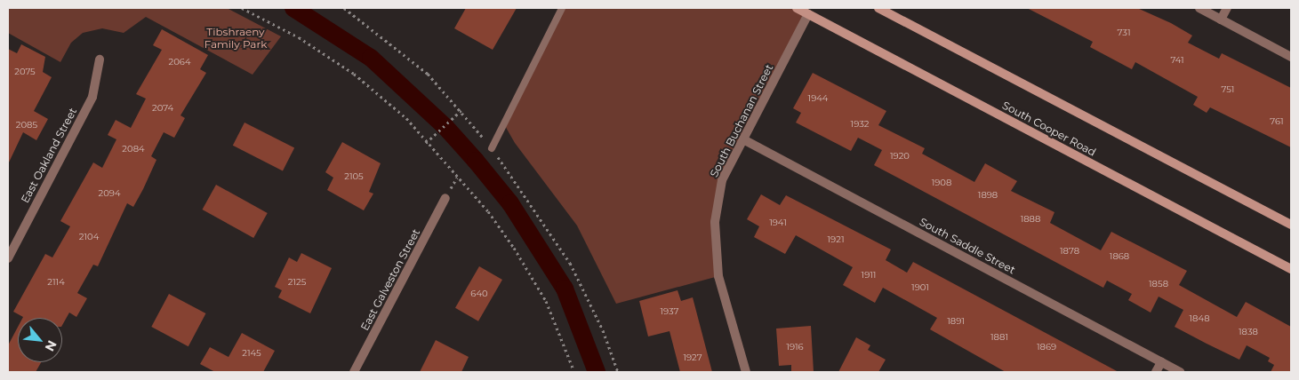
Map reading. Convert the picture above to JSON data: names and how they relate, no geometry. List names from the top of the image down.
{
  "streets": {
    "main road": ["South Cooper Road"],
    "street": [
      "South Buchanan Street",
      "East Oakland Street",
      "South Saddle Street",
      "East Galveston Street"
    ]
  },
  "crossings": [
    ["South Buchanan Street", "South Cooper Road"],
    ["South Buchanan Street", "South Saddle Street"]
  ],
  "parks": ["Tibshraeny Family Park"],
  "house_numbers": [
    "731",
    "741",
    "2064",
    "2075",
    "751",
    "1944",
    "2074",
    "761",
    "1932",
    "2085",
    "2084",
    "1920",
    "2105",
    "1908",
    "2094",
    "1898",
    "1888",
    "1941",
    "2104",
    "1921",
    "1878",
    "1868",
    "1911",
    "2114",
    "2125",
    "1858",
    "1901",
    "640",
    "1937",
    "1848",
    "1891",
    "1838",
    "1881",
    "1916",
    "1869",
    "2145",
    "1927"
  ],
  "north": "bottom right"
}
